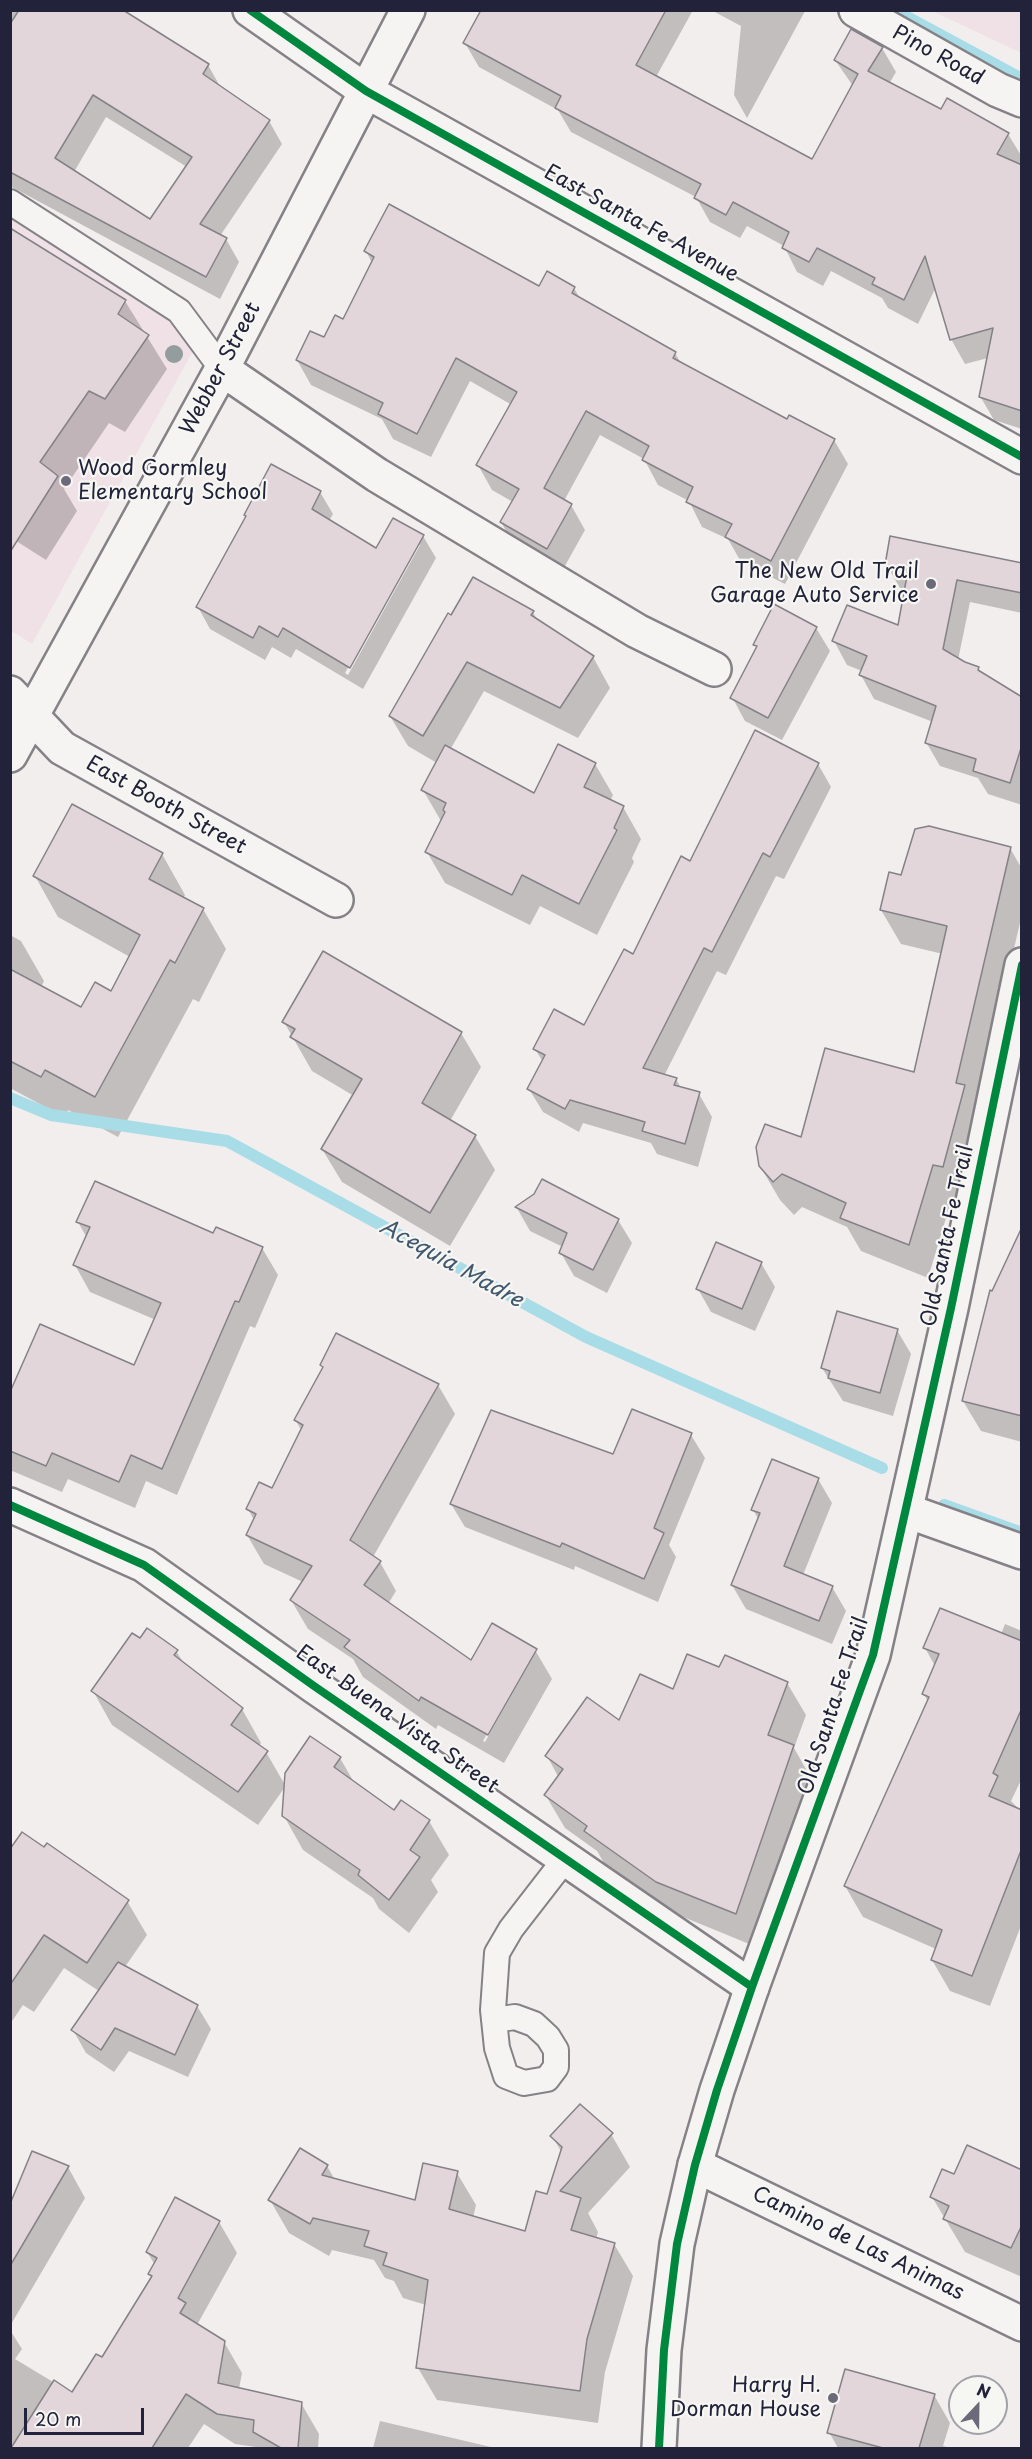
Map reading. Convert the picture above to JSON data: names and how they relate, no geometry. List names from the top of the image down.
{
  "streets": {
    "street": [
      "Pino Road",
      "East Santa Fe Avenue",
      "Webber Street",
      "East Booth Street",
      "Old Santa Fe Trail",
      "East Buena Vista Street",
      "Camino de Las Animas"
    ]
  },
  "crossings": [
    ["East Santa Fe Avenue", "Webber Street"],
    ["Webber Street", "East Booth Street"],
    ["Old Santa Fe Trail", "East Buena Vista Street"],
    ["Old Santa Fe Trail", "Camino de Las Animas"]
  ],
  "water": ["Acequia Madre"],
  "places": ["Wood Gormley Elementary School", "The New Old Trail Garage Auto Service", "Harry H. Dorman House"],
  "scale_bar": "20 m",
  "north": "top"
}
